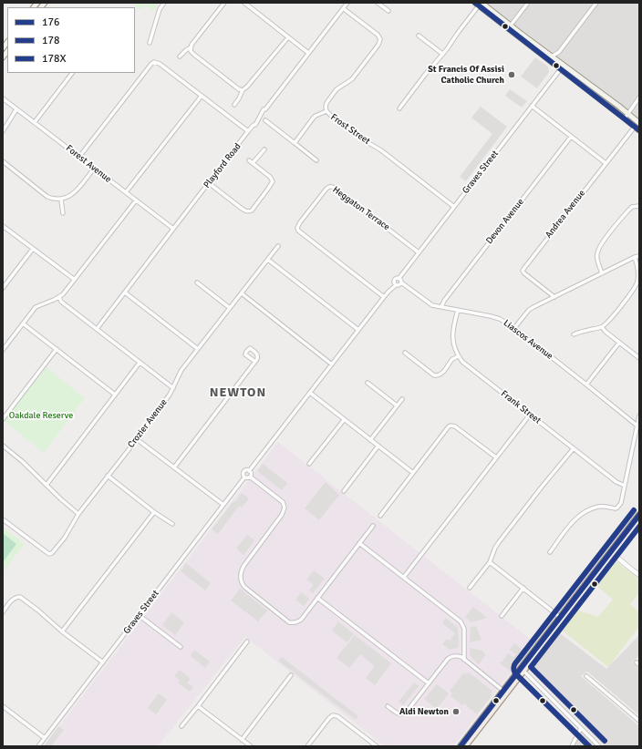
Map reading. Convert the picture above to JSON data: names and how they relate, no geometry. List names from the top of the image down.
{
  "streets": {
    "street": [
      "Frost Street",
      "Forest Avenue",
      "Playford Road",
      "Graves Street",
      "Heggaton Terrace",
      "Andrea Avenue",
      "Devon Avenue",
      "Liascos Avenue",
      "Frank Street",
      "Crozier Avenue"
    ]
  },
  "crossings": [
    ["Frost Street", "Playford Road"],
    ["Frost Street", "Graves Street"],
    ["Forest Avenue", "Playford Road"],
    ["Graves Street", "Heggaton Terrace"],
    ["Graves Street", "Liascos Avenue"],
    ["Devon Avenue", "Liascos Avenue"]
  ],
  "districts": ["NEWTON"],
  "parks": ["Oakdale Reserve"],
  "places": ["St Francis Of Assisi Catholic Church", "Aldi Newton"],
  "lines": ["transit line 176", "transit line 178X", "transit line 178"],
  "legend": ["176", "178", "178X"]
}
